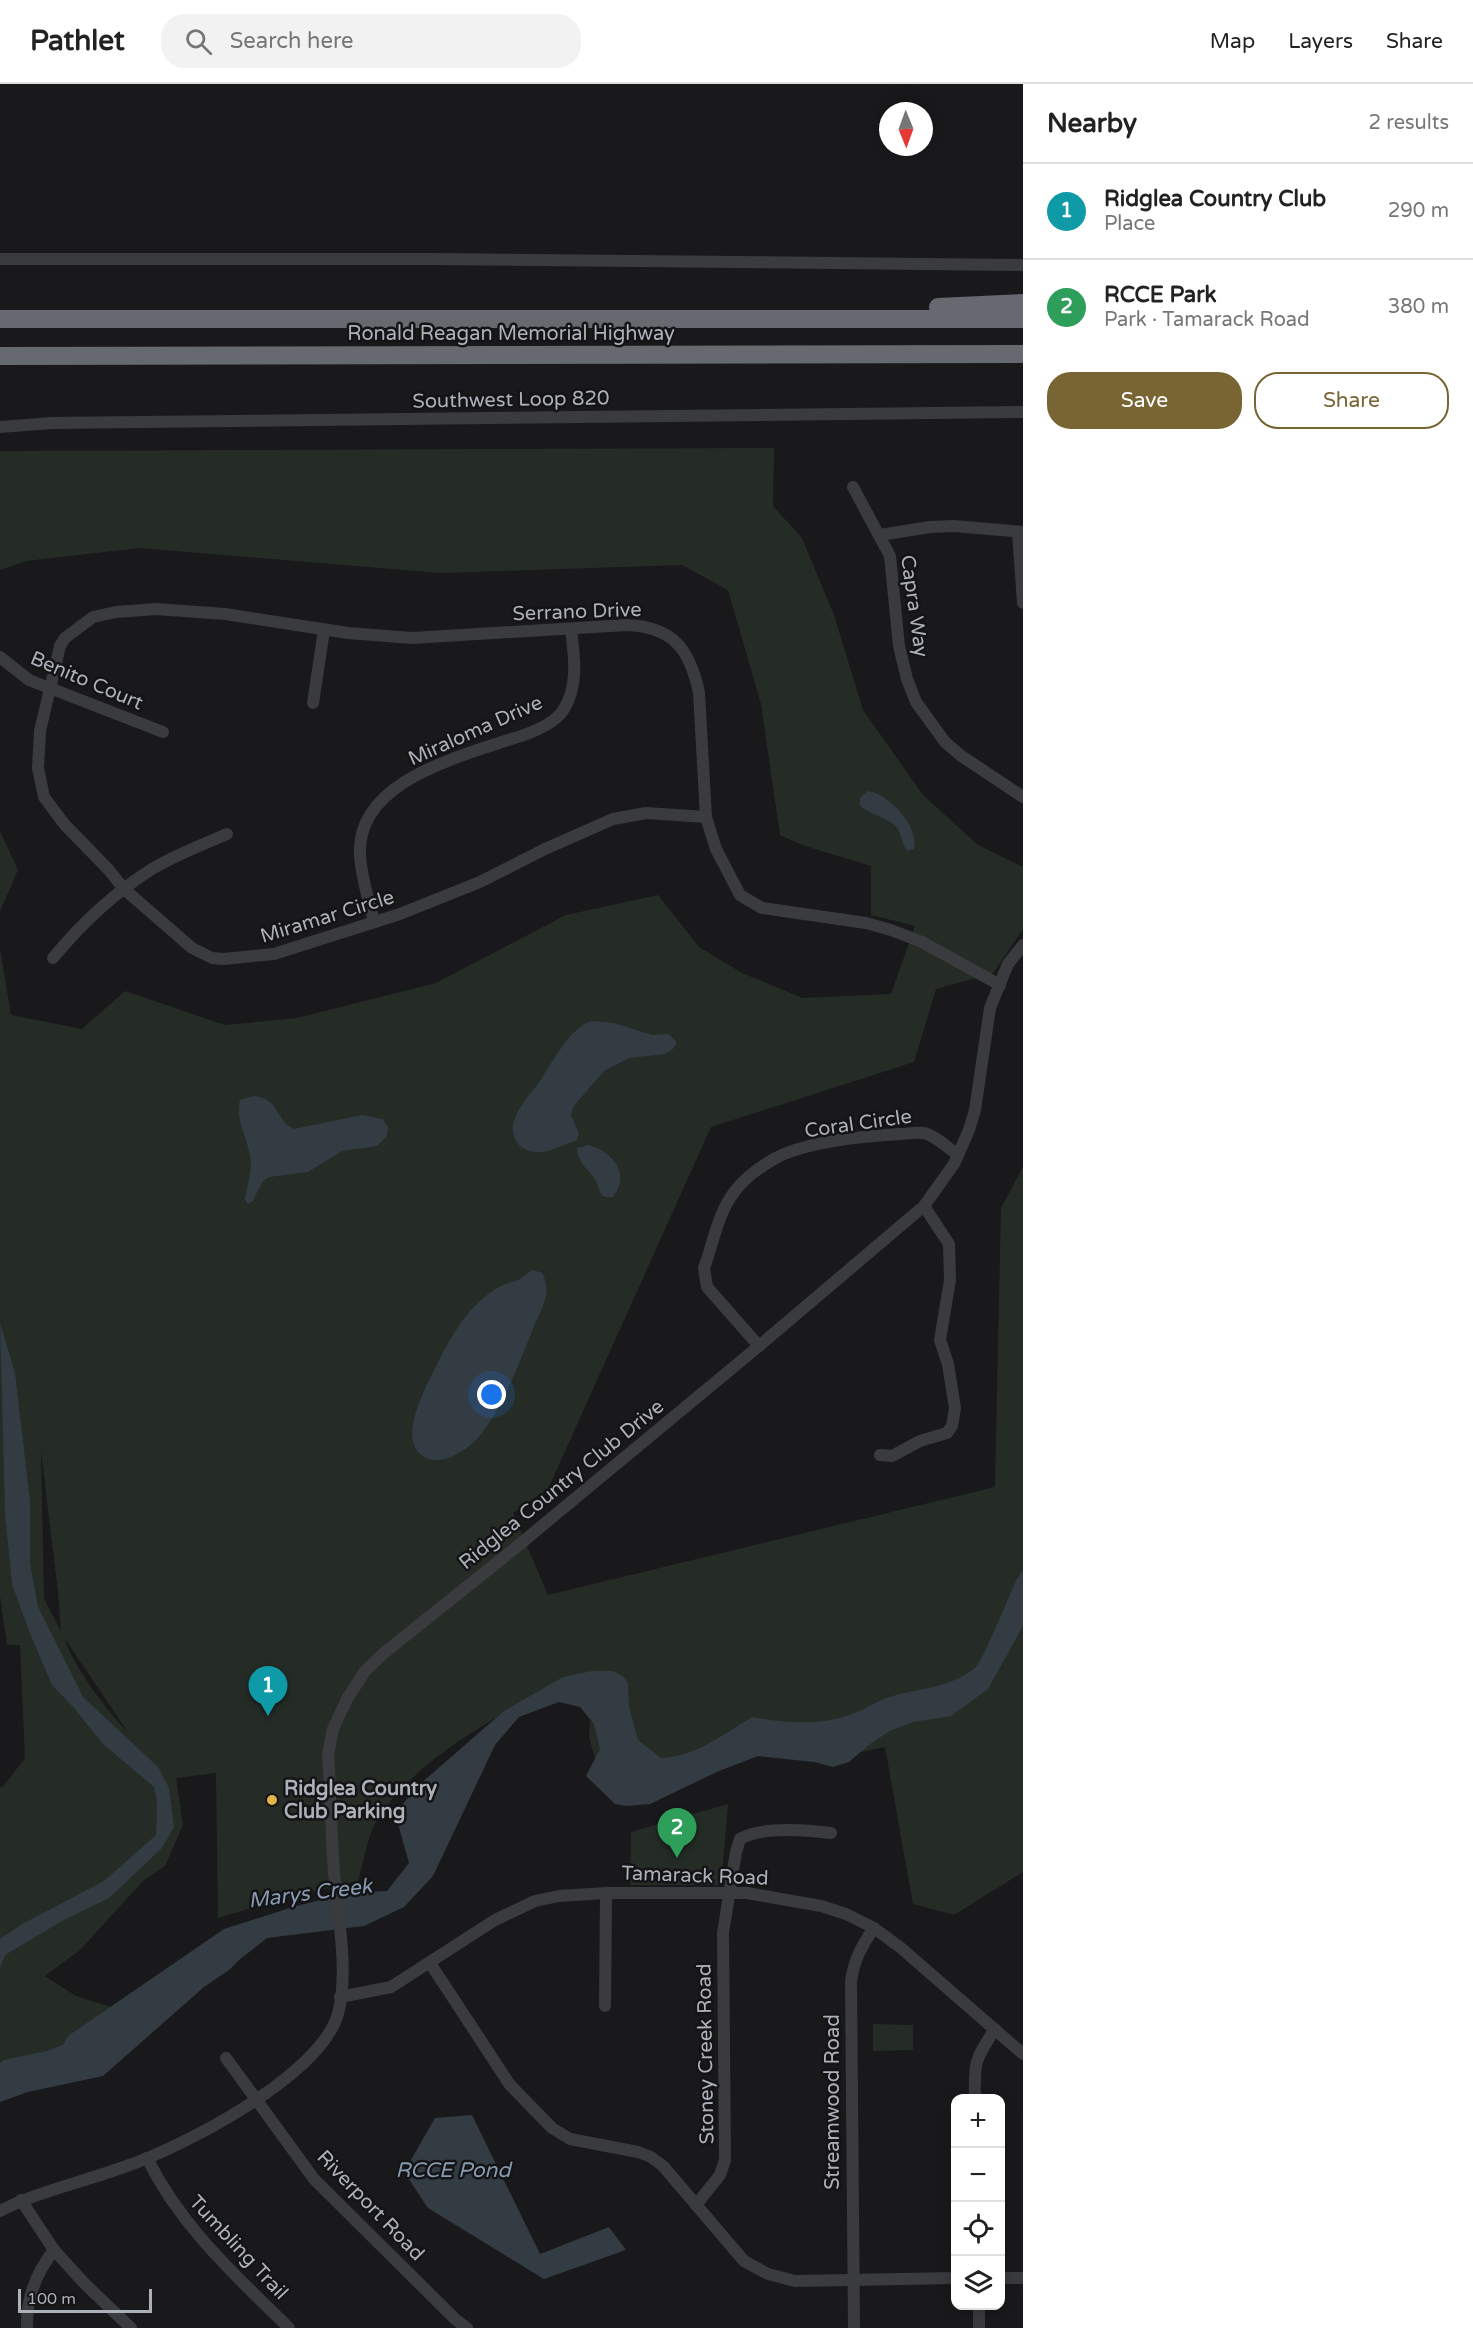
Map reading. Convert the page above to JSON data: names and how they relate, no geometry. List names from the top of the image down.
{
  "streets": {
    "highway": ["Ronald Reagan Memorial Highway"],
    "street": [
      "Southwest Loop 820",
      "Capra Way",
      "Serrano Drive",
      "Benito Court",
      "Miraloma Drive",
      "Miramar Circle",
      "Coral Circle",
      "Ridglea Country Club Drive",
      "Tamarack Road",
      "Stoney Creek Road",
      "Streamwood Road",
      "Riverport Road",
      "Tumbling Trail"
    ]
  },
  "crossings": [
    ["Serrano Drive", "Benito Court"],
    ["Serrano Drive", "Miraloma Drive"],
    ["Serrano Drive", "Miramar Circle"],
    ["Serrano Drive", "Ridglea Country Club Drive"],
    ["Benito Court", "Miramar Circle"],
    ["Miraloma Drive", "Miramar Circle"],
    ["Coral Circle", "Ridglea Country Club Drive"],
    ["Ridglea Country Club Drive", "Tamarack Road"],
    ["Ridglea Country Club Drive", "Riverport Road"],
    ["Ridglea Country Club Drive", "Tumbling Trail"],
    ["Tamarack Road", "Stoney Creek Road"],
    ["Tamarack Road", "Streamwood Road"]
  ],
  "water": ["Marys Creek", "RCCE Pond"],
  "places": ["Ridglea Country Club Parking"],
  "scale_bar": "100 m",
  "north": "bottom",
  "page": {
    "header": "Pathlet",
    "search": "Search here",
    "nav": ["Map", "Layers", "Share"],
    "heading": ["Nearby", "2 results"],
    "list": [
      {
        "mark": "1",
        "name": "Ridglea Country Club",
        "note": "Place",
        "value": "290 m"
      },
      {
        "mark": "2",
        "name": "RCCE Park",
        "note": "Park · Tamarack Road",
        "value": "380 m"
      }
    ],
    "buttons": ["Save", "Share"],
    "pins": ["1", "2"],
    "map_buttons": ["+", "−"],
    "scale": "100 m"
  }
}
